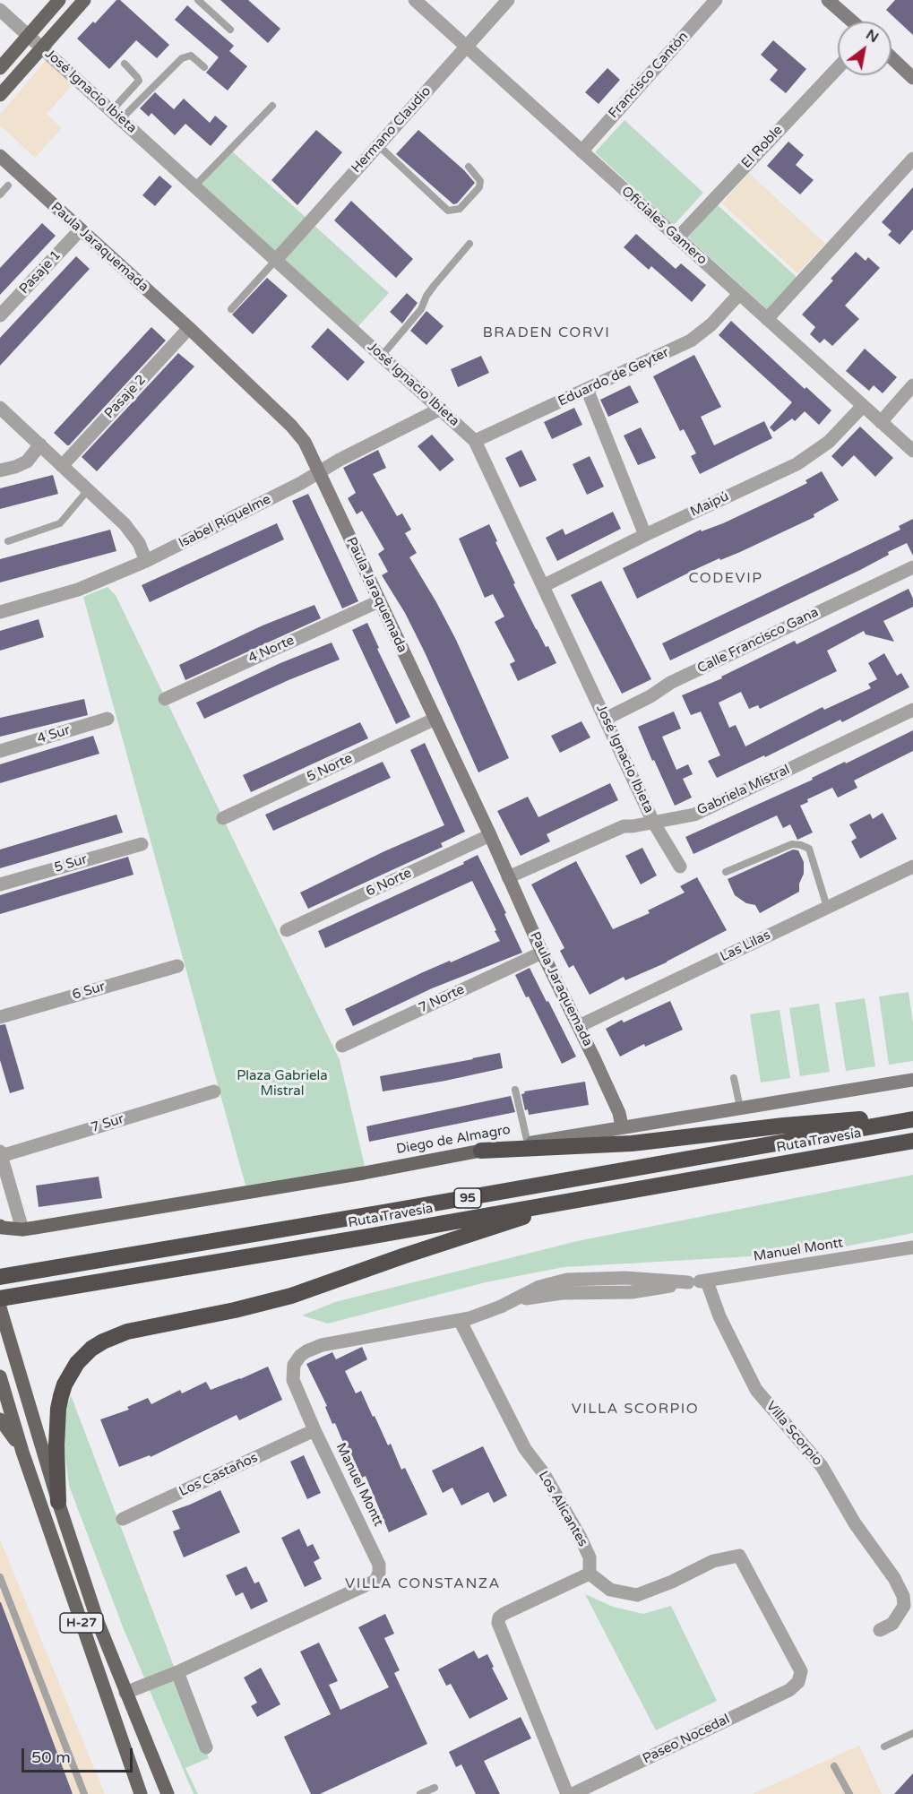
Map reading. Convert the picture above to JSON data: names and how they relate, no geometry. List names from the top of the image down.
{
  "streets": {
    "highway": ["Ruta Travesía", "95"],
    "main road": ["Diego de Almagro", "H-27"],
    "street": [
      "Francisco Cantón",
      "José Ignacio Ibieta",
      "Hermano Claudio",
      "El Roble",
      "Oficiales Gamero",
      "Paula Jaraquemada",
      "Pasaje 1",
      "Eduardo de Geyter",
      "Pasaje 2",
      "Maipú",
      "Isabel Riquelme",
      "Calle Francisco Gana",
      "4 Norte",
      "4 Sur",
      "5 Norte",
      "Gabriela Mistral",
      "5 Sur",
      "6 Norte",
      "Las Lilas",
      "6 Sur",
      "7 Norte",
      "7 Sur",
      "Manuel Montt",
      "Villa Scorpio",
      "Los Castaños",
      "Los Alicantes",
      "Paseo Nocedal"
    ]
  },
  "crossings": [
    ["Francisco Cantón", "Oficiales Gamero"],
    ["José Ignacio Ibieta", "Hermano Claudio"],
    ["José Ignacio Ibieta", "Eduardo de Geyter"],
    ["José Ignacio Ibieta", "Maipú"],
    ["José Ignacio Ibieta", "Isabel Riquelme"],
    ["José Ignacio Ibieta", "Calle Francisco Gana"],
    ["José Ignacio Ibieta", "Gabriela Mistral"],
    ["Hermano Claudio", "Oficiales Gamero"],
    ["El Roble", "Oficiales Gamero"],
    ["Oficiales Gamero", "Eduardo de Geyter"],
    ["Oficiales Gamero", "Maipú"],
    ["Paula Jaraquemada", "Pasaje 1"],
    ["Paula Jaraquemada", "Pasaje 2"],
    ["Paula Jaraquemada", "Isabel Riquelme"],
    ["Paula Jaraquemada", "4 Norte"],
    ["Paula Jaraquemada", "5 Norte"],
    ["Paula Jaraquemada", "Gabriela Mistral"],
    ["Paula Jaraquemada", "6 Norte"],
    ["Paula Jaraquemada", "Las Lilas"],
    ["Paula Jaraquemada", "7 Norte"],
    ["Paula Jaraquemada", "Diego de Almagro"],
    ["Manuel Montt", "Villa Scorpio"],
    ["Manuel Montt", "Los Castaños"],
    ["Manuel Montt", "Los Alicantes"],
    ["Manuel Montt", "H-27"],
    ["Los Alicantes", "Paseo Nocedal"]
  ],
  "districts": [
    "BRADEN CORVI",
    "CODEVIP",
    "VILLA SCORPIO",
    "VILLA CONSTANZA"
  ],
  "parks": ["Plaza Gabriela Mistral"],
  "scale_bar": "50 m",
  "north": "top right"
}
